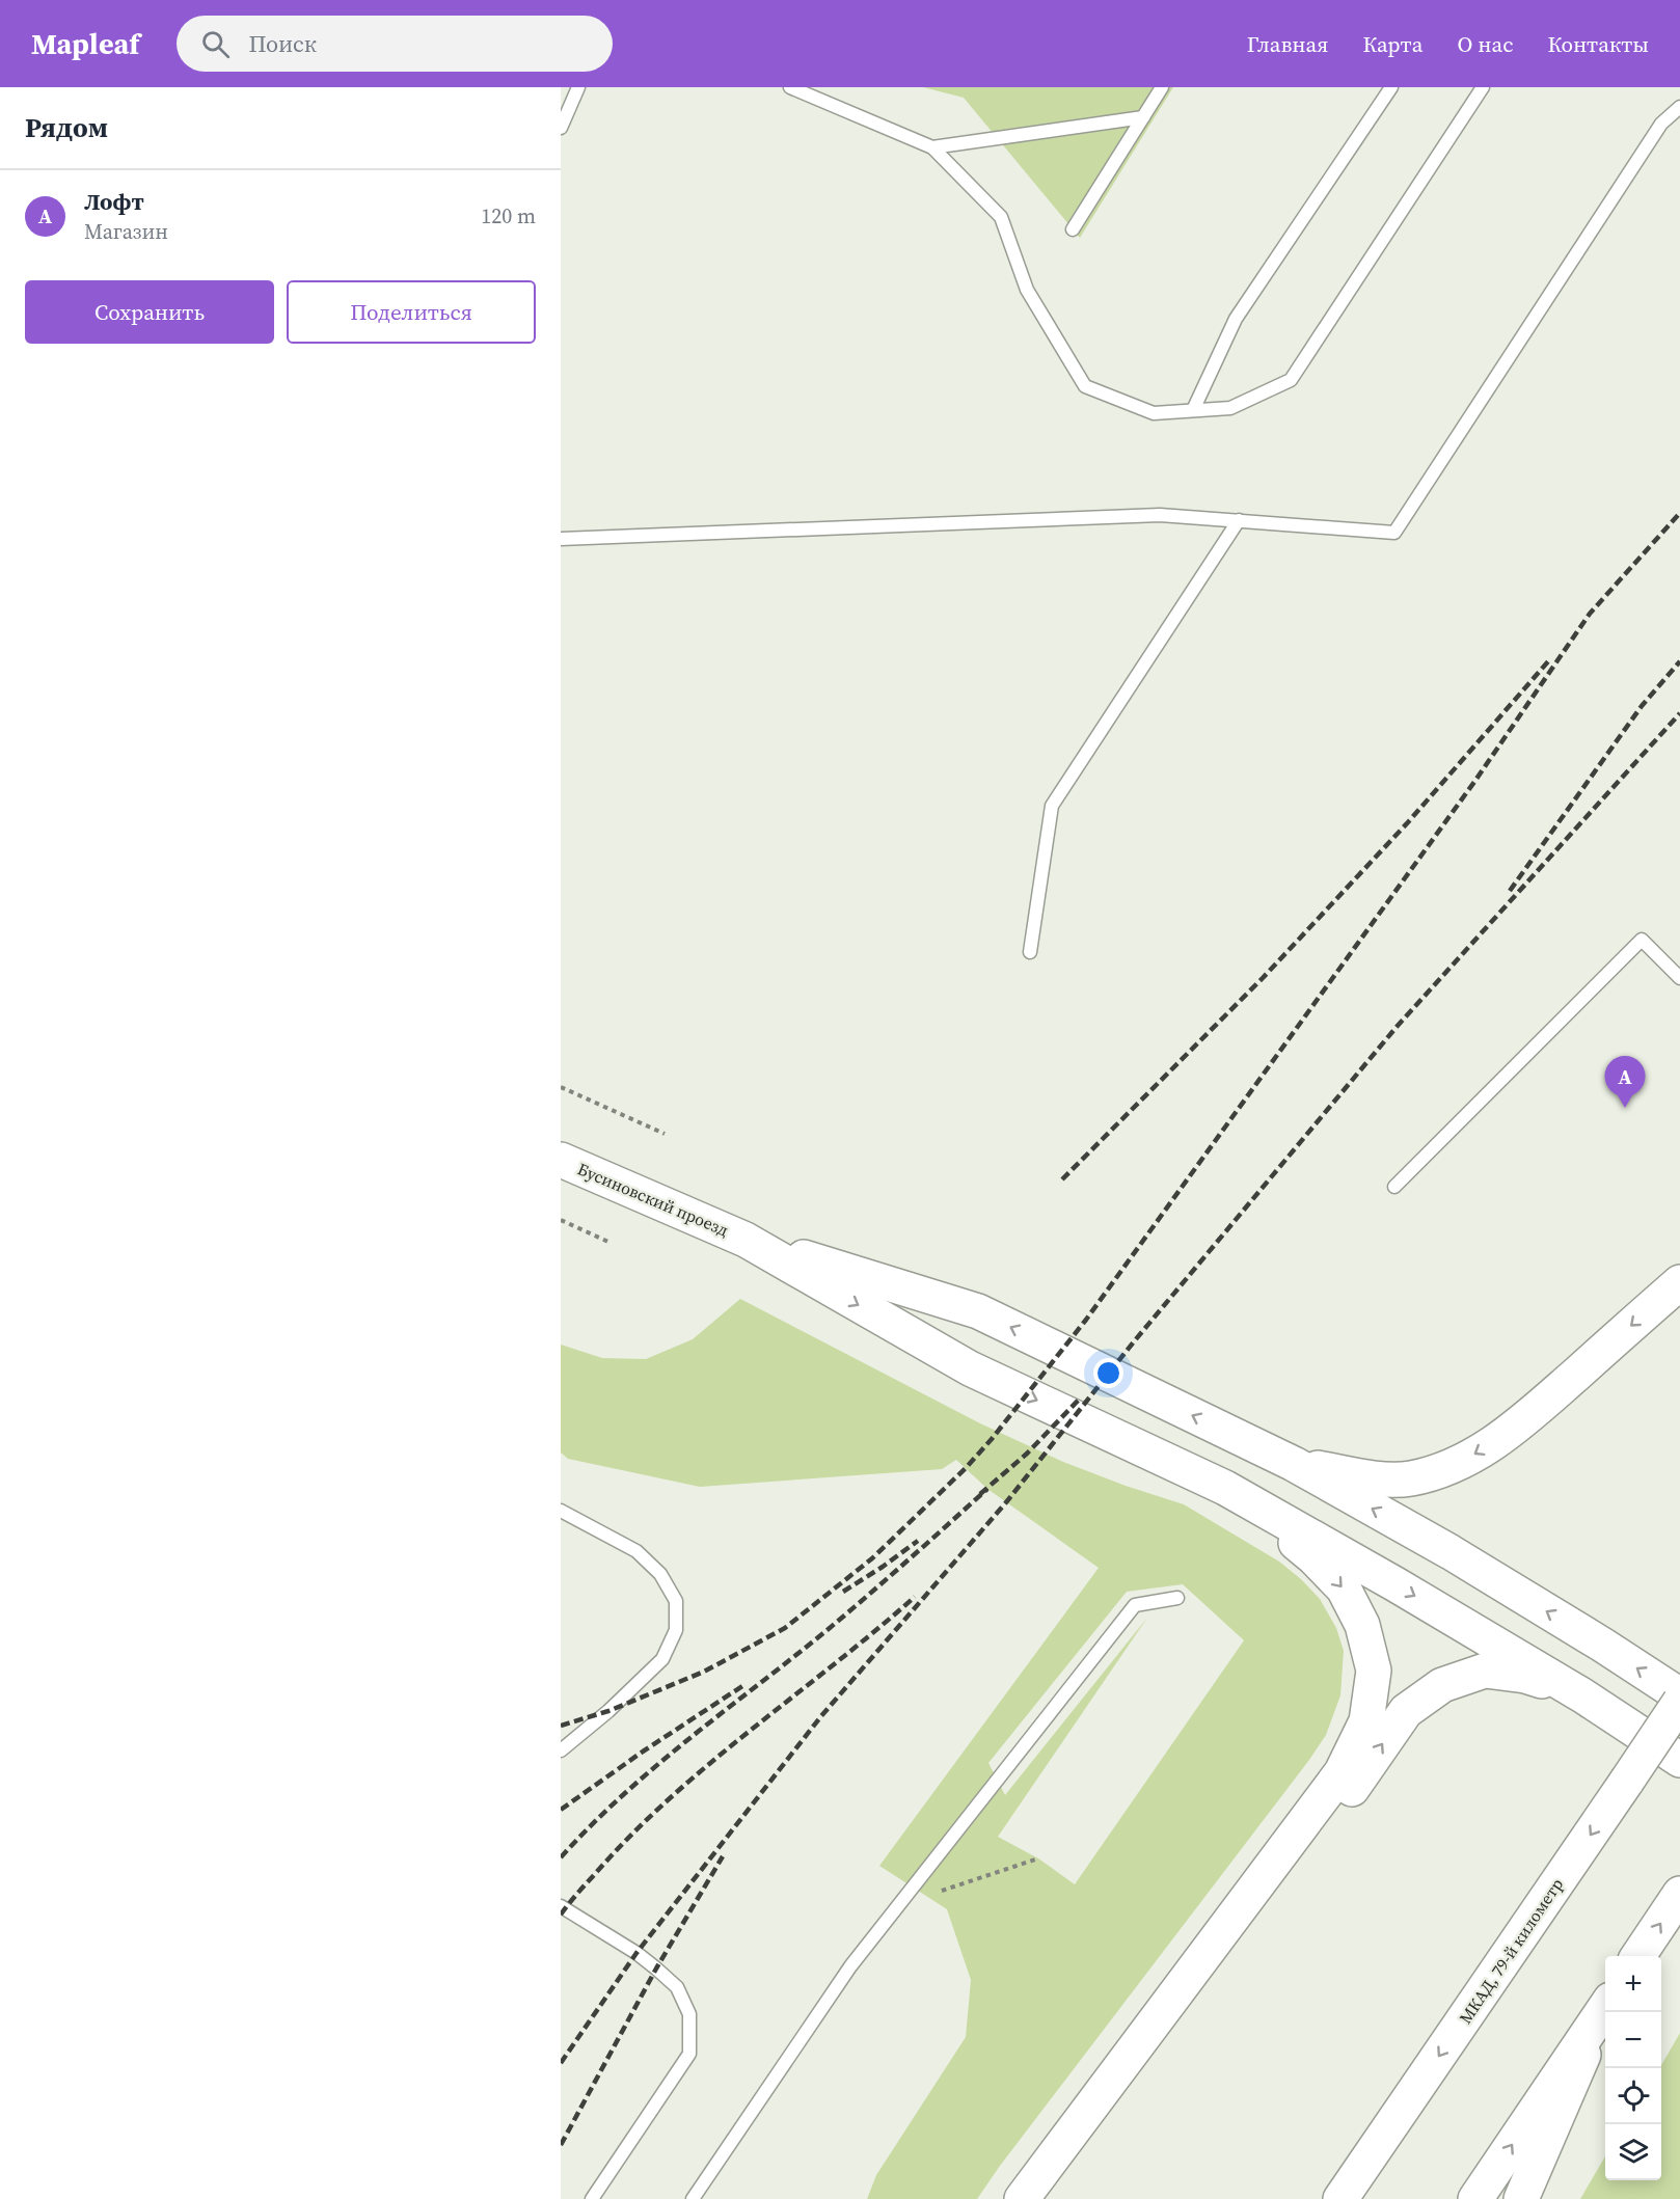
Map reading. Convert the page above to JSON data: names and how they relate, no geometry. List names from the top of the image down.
{
  "streets": {
    "main road": ["Бусиновский проезд", "МКАД, 79-й километр"]
  },
  "page": {
    "header": "Mapleaf",
    "search": "Поиск",
    "nav": [
      "Главная",
      "Карта",
      "О нас",
      "Контакты"
    ],
    "heading": "Рядом",
    "list": [
      {
        "mark": "A",
        "name": "Лофт",
        "note": "Магазин",
        "value": "120 m"
      }
    ],
    "buttons": ["Сохранить", "Поделиться"],
    "pins": "A",
    "map_buttons": ["+", "−"]
  }
}
